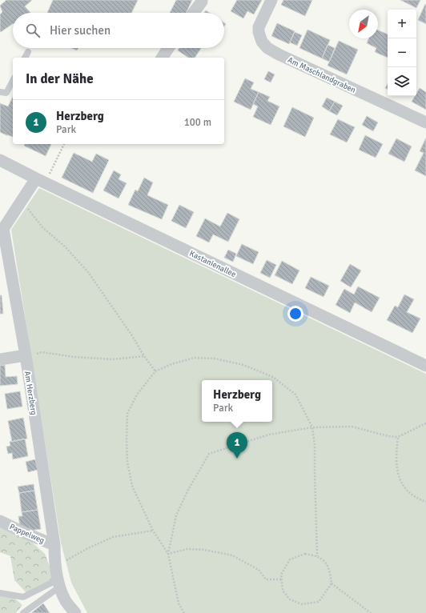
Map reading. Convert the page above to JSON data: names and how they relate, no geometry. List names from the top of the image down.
{
  "streets": {
    "street": [
      "Am Maschlandgraben",
      "Kastanienallee",
      "Am Herzberg",
      "Pappelweg"
    ]
  },
  "crossings": [
    ["Kastanienallee", "Am Herzberg"],
    ["Am Herzberg", "Pappelweg"]
  ],
  "north": "bottom left",
  "page": {
    "map_buttons": ["+", "−"],
    "search": "Hier suchen",
    "heading": "In der Nähe",
    "list": [
      {
        "mark": "1",
        "name": "Herzberg",
        "note": "Park",
        "value": "100 m"
      }
    ],
    "popup": ["Herzberg", "Park"],
    "pins": "1"
  }
}
